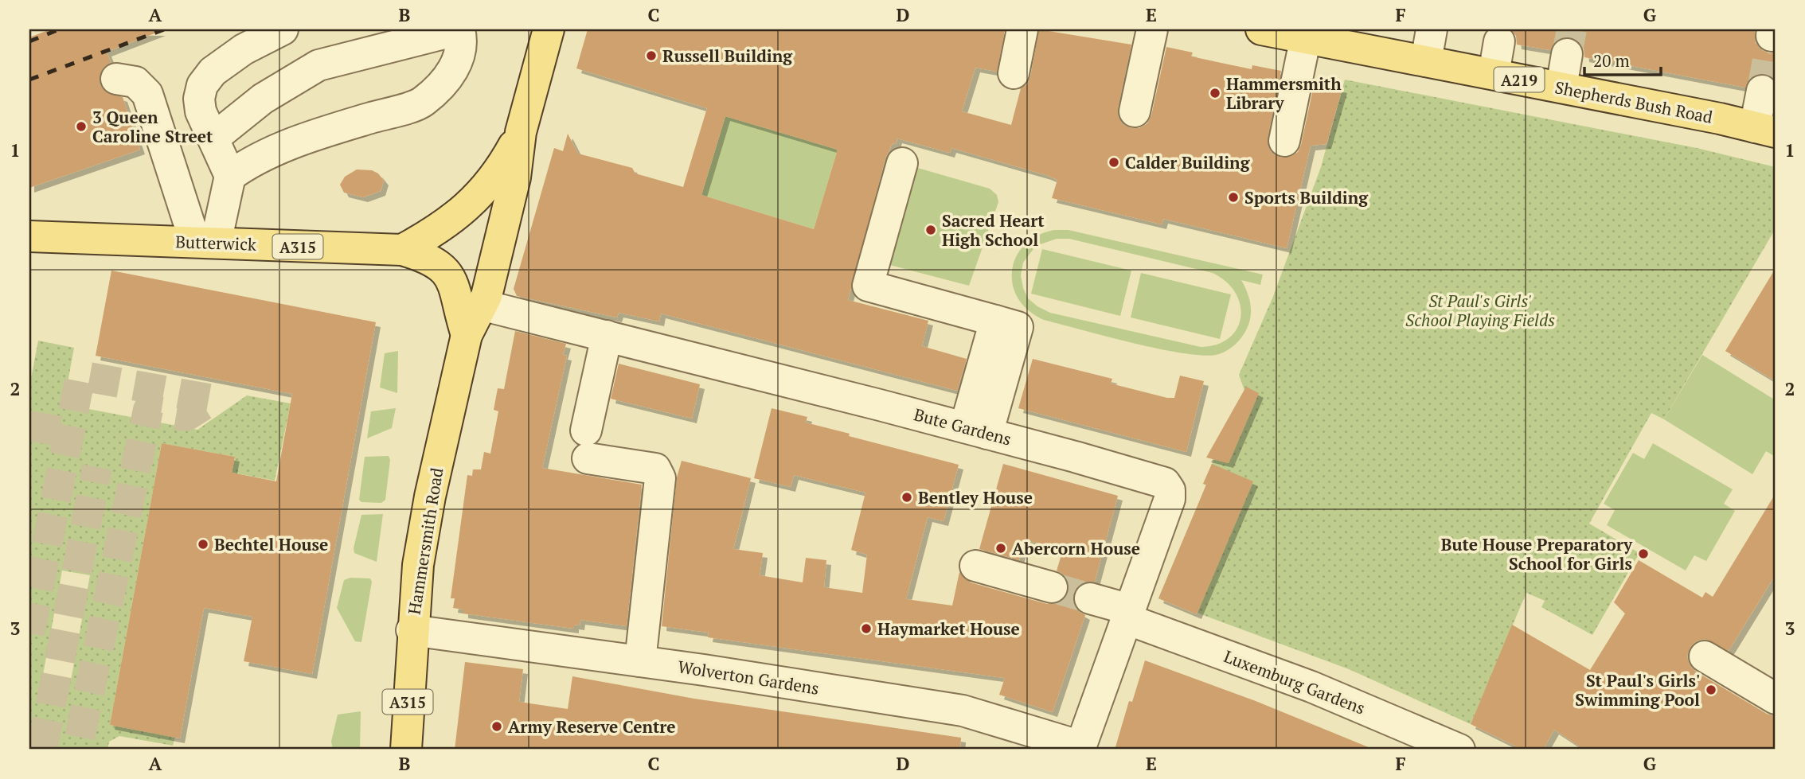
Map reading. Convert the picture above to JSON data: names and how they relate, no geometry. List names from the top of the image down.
{
  "streets": {
    "main road": [
      "A219",
      "Shepherds Bush Road",
      "Butterwick",
      "A315",
      "Hammersmith Road"
    ],
    "street": ["Bute Gardens", "Wolverton Gardens", "Luxemburg Gardens"]
  },
  "crossings": [
    ["Butterwick", "A315"],
    ["Butterwick", "Hammersmith Road"],
    ["A315", "Hammersmith Road"],
    ["Bute Gardens", "Hammersmith Road"],
    ["Bute Gardens", "Wolverton Gardens"],
    ["Bute Gardens", "Luxemburg Gardens"],
    ["Hammersmith Road", "Wolverton Gardens"]
  ],
  "parks": ["St Paul's Girls' School Playing Fields"],
  "places": [
    "Russell Building",
    "Hammersmith Library",
    "3 Queen Caroline Street",
    "Calder Building",
    "Sports Building",
    "Sacred Heart High School",
    "Bentley House",
    "Bechtel House",
    "Abercorn House",
    "Bute House Preparatory School for Girls",
    "Haymarket House",
    "St Paul's Girls' Swimming Pool",
    "Army Reserve Centre"
  ],
  "scale_bar": "20 m",
  "grid": {
    "columns": [
      "A",
      "B",
      "C",
      "D",
      "E",
      "F",
      "G"
    ],
    "rows": ["1", "2", "3"]
  }
}
